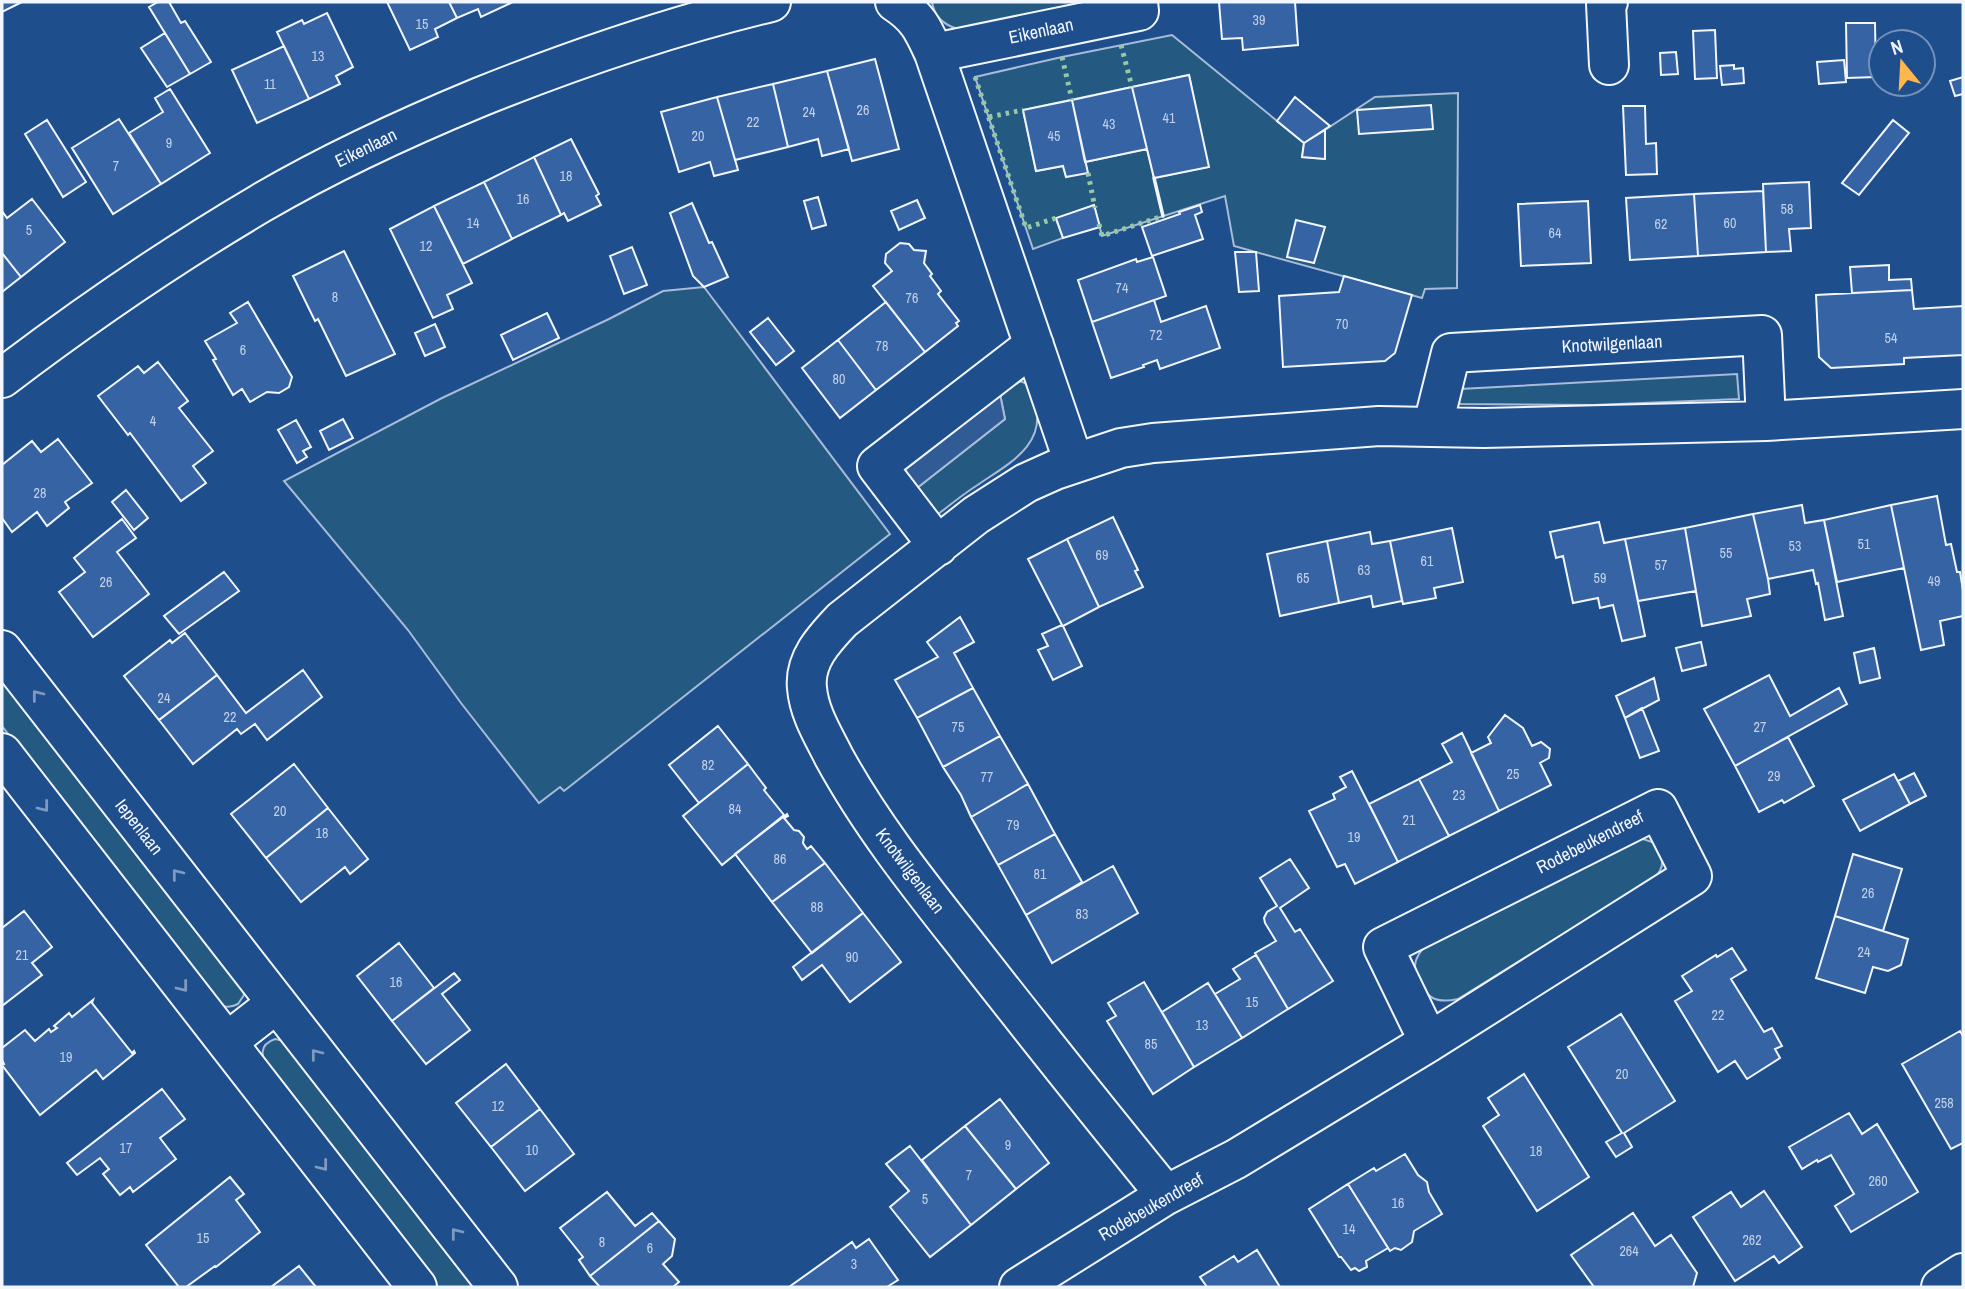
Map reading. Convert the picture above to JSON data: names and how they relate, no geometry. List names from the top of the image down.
{
  "streets": {
    "street": [
      "Eikenlaan",
      "Knotwilgenlaan",
      "Iepenlaan",
      "Rodebeukendreef"
    ]
  },
  "crossings": [
    ["Knotwilgenlaan", "Rodebeukendreef"]
  ],
  "house_numbers": [
    "39",
    "15",
    "13",
    "11",
    "26",
    "24",
    "41",
    "22",
    "43",
    "20",
    "45",
    "9",
    "7",
    "18",
    "16",
    "58",
    "14",
    "60",
    "62",
    "5",
    "64",
    "12",
    "74",
    "8",
    "76",
    "70",
    "72",
    "54",
    "78",
    "6",
    "80",
    "4",
    "28",
    "51",
    "53",
    "55",
    "69",
    "61",
    "57",
    "63",
    "65",
    "59",
    "49",
    "26",
    "24",
    "22",
    "75",
    "27",
    "82",
    "25",
    "29",
    "77",
    "23",
    "84",
    "20",
    "21",
    "79",
    "18",
    "19",
    "86",
    "81",
    "26",
    "88",
    "83",
    "24",
    "21",
    "90",
    "16",
    "15",
    "22",
    "13",
    "85",
    "19",
    "20",
    "258",
    "12",
    "9",
    "17",
    "10",
    "18",
    "7",
    "260",
    "5",
    "16",
    "14",
    "15",
    "262",
    "8",
    "6",
    "264",
    "3"
  ],
  "north": "top"
}
